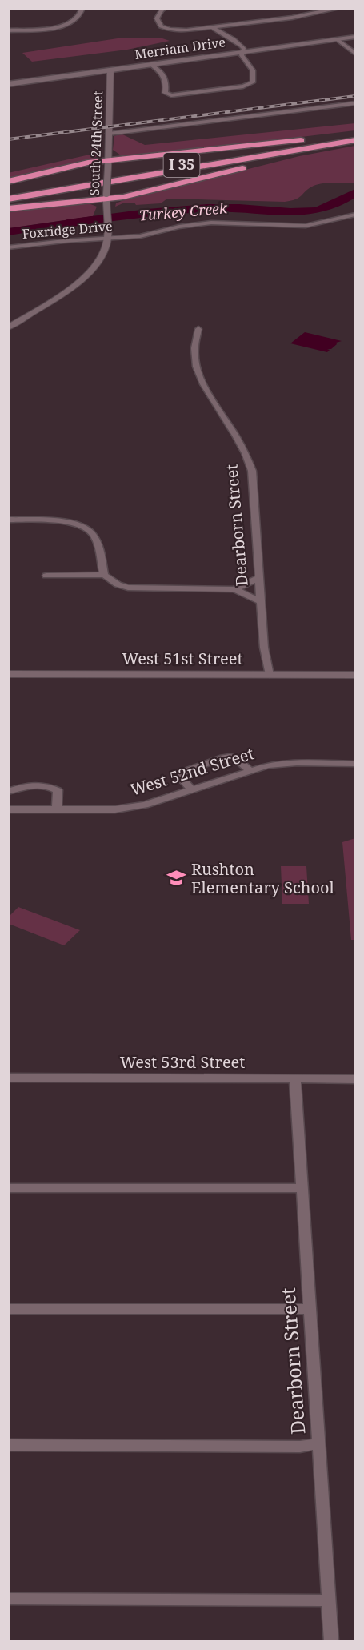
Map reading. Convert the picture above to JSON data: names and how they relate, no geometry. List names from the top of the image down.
{
  "streets": {
    "highway": ["I 35"],
    "main road": ["Merriam Drive"],
    "street": [
      "South 24th Street",
      "Foxridge Drive",
      "Dearborn Street",
      "West 51st Street",
      "West 52nd Street",
      "West 53rd Street"
    ]
  },
  "crossings": [
    ["Merriam Drive", "South 24th Street"],
    ["South 24th Street", "Foxridge Drive"],
    ["Dearborn Street", "West 51st Street"],
    ["Dearborn Street", "West 53rd Street"]
  ],
  "water": ["Turkey Creek"],
  "places": {
    "school or university": ["Rushton Elementary School"]
  }
}
